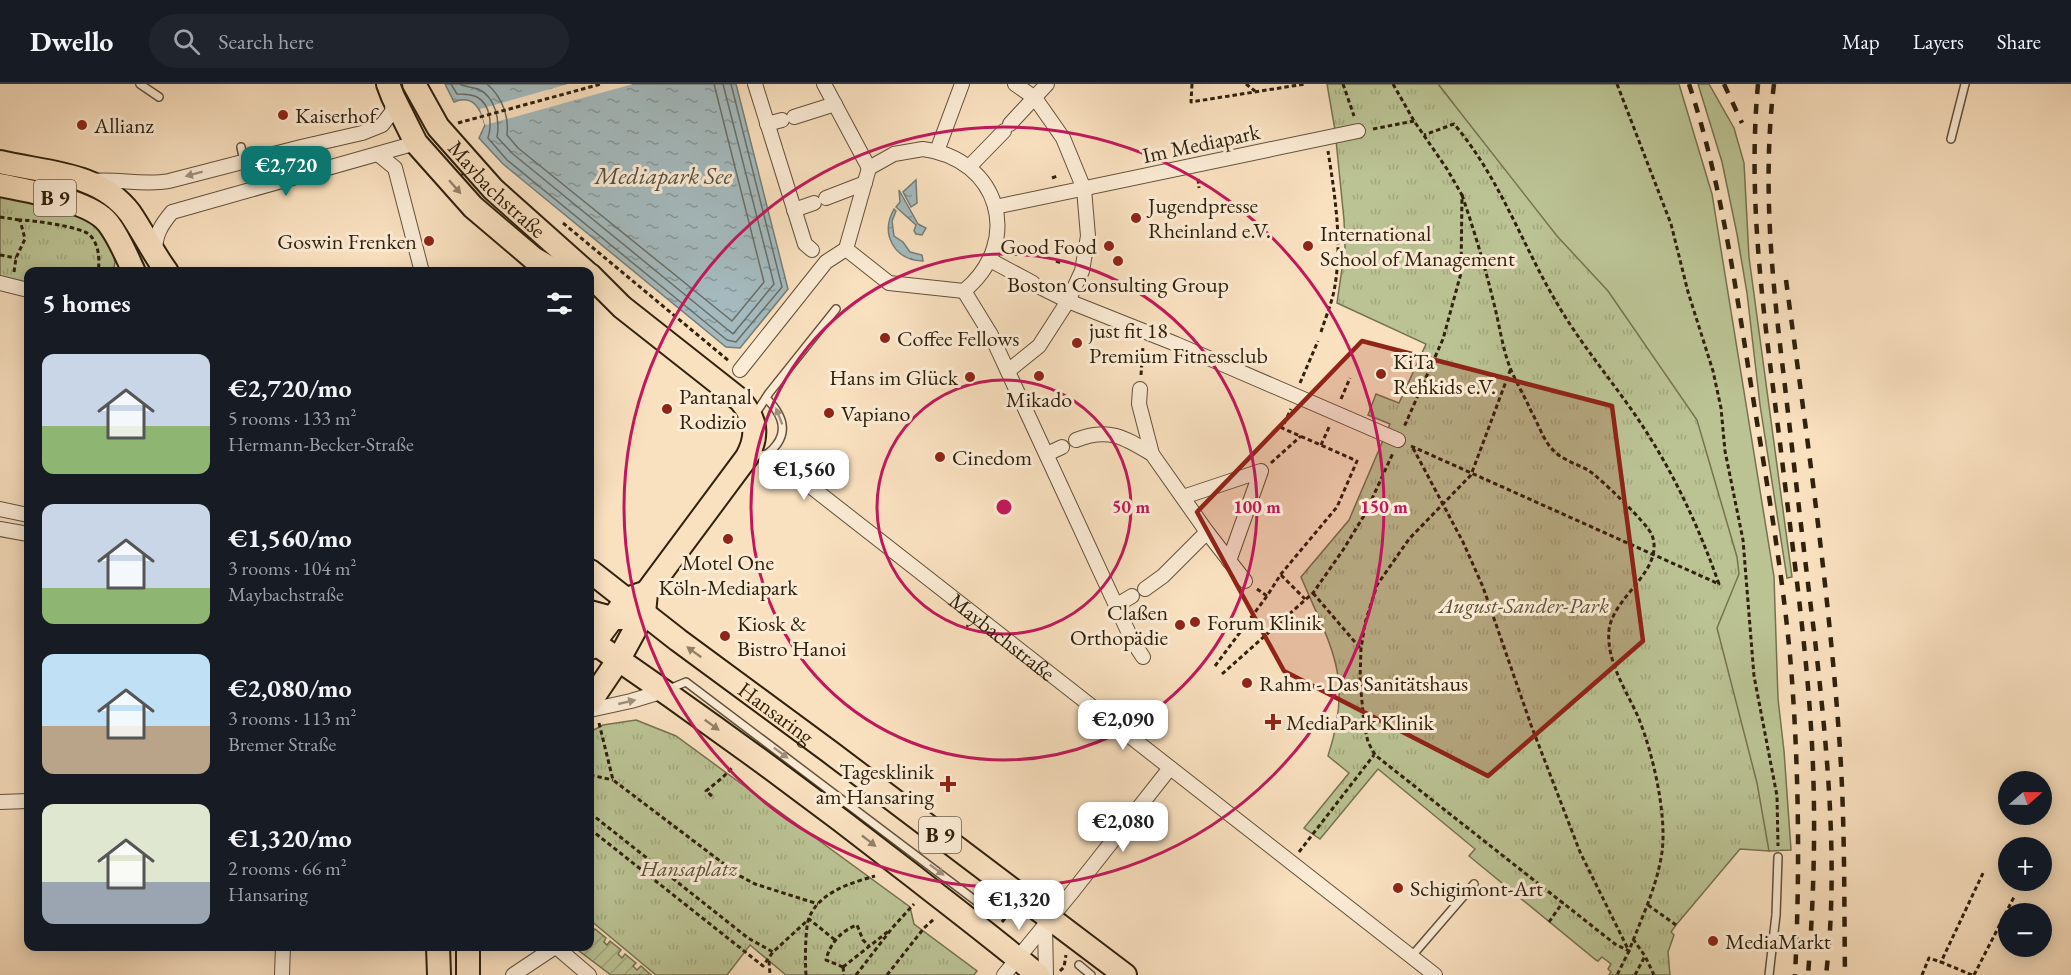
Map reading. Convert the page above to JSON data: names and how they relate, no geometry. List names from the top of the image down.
{
  "streets": {
    "main road": ["Maybachstraße", "B 9", "Hansaring"],
    "street": ["Im Mediapark"]
  },
  "water": ["Mediapark See"],
  "parks": ["August-Sander-Park", "Hansaplatz"],
  "places": {
    "other": [
      "Kaiserhof",
      "Allianz",
      "Jugendpresse Rheinland e.V.",
      "Goswin Frenken",
      "Good Food",
      "International School of Management",
      "Boston Consulting Group",
      "Coffee Fellows",
      "just fit 18 Premium Fitnessclub",
      "KiTa Rehkids e.V.",
      "Mikado",
      "Hans im Glück",
      "Pantanal Rodizio",
      "Vapiano",
      "Cinedom",
      "Motel One Köln-Mediapark",
      "Forum Klinik",
      "Claßen Orthopädie",
      "Kiosk & Bistro Hanoi",
      "Rahm - Das Sanitätshaus",
      "Schigimont-Art",
      "MediaMarkt"
    ],
    "health": ["MediaPark Klinik", "Tagesklinik am Hansaring"]
  },
  "north": "right",
  "page": {
    "header": "Dwello",
    "search": "Search here",
    "nav": ["Map", "Layers", "Share"],
    "price": [
      "€2,720",
      "€1,560",
      "€2,090",
      "€2,080",
      "€1,320"
    ],
    "heading": "5 homes",
    "list": [
      {
        "name": "€2,720/mo",
        "note": "5 rooms · 133 m² · Hermann-Becker-Straße"
      },
      {
        "name": "€1,560/mo",
        "note": "3 rooms · 104 m² · Maybachstraße"
      },
      {
        "name": "€2,080/mo",
        "note": "3 rooms · 113 m² · Bremer Straße"
      },
      {
        "name": "€1,320/mo",
        "note": "2 rooms · 66 m² · Hansaring"
      }
    ],
    "map_buttons": ["+", "−"]
  },
  "rings": ["50 m", "100 m", "150 m"]
}
